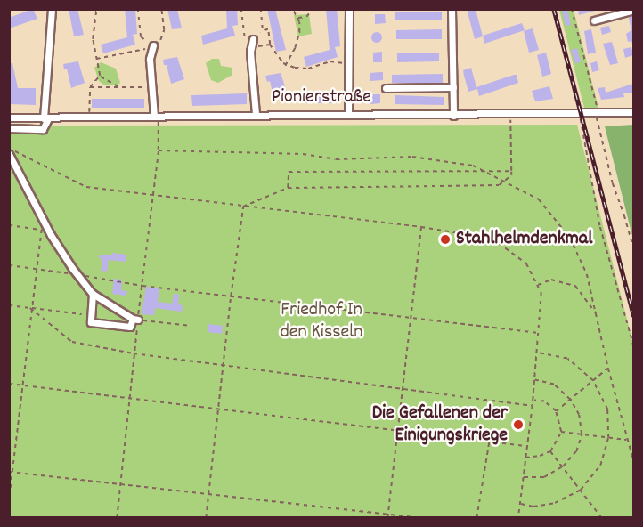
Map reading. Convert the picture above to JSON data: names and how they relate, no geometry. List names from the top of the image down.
{
  "streets": {
    "street": ["Pionierstraße"]
  },
  "parks": ["Friedhof In den Kisseln"],
  "places": ["Stahlhelmdenkmal", "Die Gefallenen der Einigungskriege"]
}
